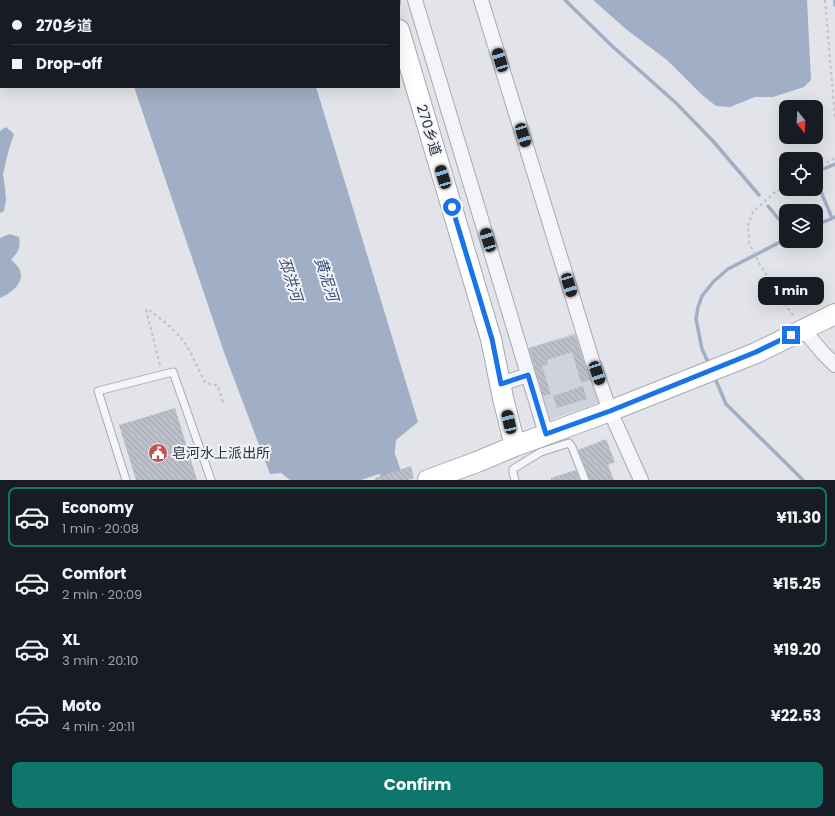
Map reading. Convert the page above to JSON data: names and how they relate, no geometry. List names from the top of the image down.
{
  "streets": {
    "street": ["270乡道"]
  },
  "water": ["邳洪河", "黄泥河"],
  "places": {
    "public building": ["皂河水上派出所"]
  },
  "north": "bottom",
  "page": {
    "banner": ["270乡道", "Drop-off"],
    "bubble": "1 min",
    "list": [
      {
        "name": "Economy",
        "note": "1 min · 20:08",
        "value": "¥11.30"
      },
      {
        "name": "Comfort",
        "note": "2 min · 20:09",
        "value": "¥15.25"
      },
      {
        "name": "XL",
        "note": "3 min · 20:10",
        "value": "¥19.20"
      },
      {
        "name": "Moto",
        "note": "4 min · 20:11",
        "value": "¥22.53"
      }
    ],
    "buttons": "Confirm"
  }
}
